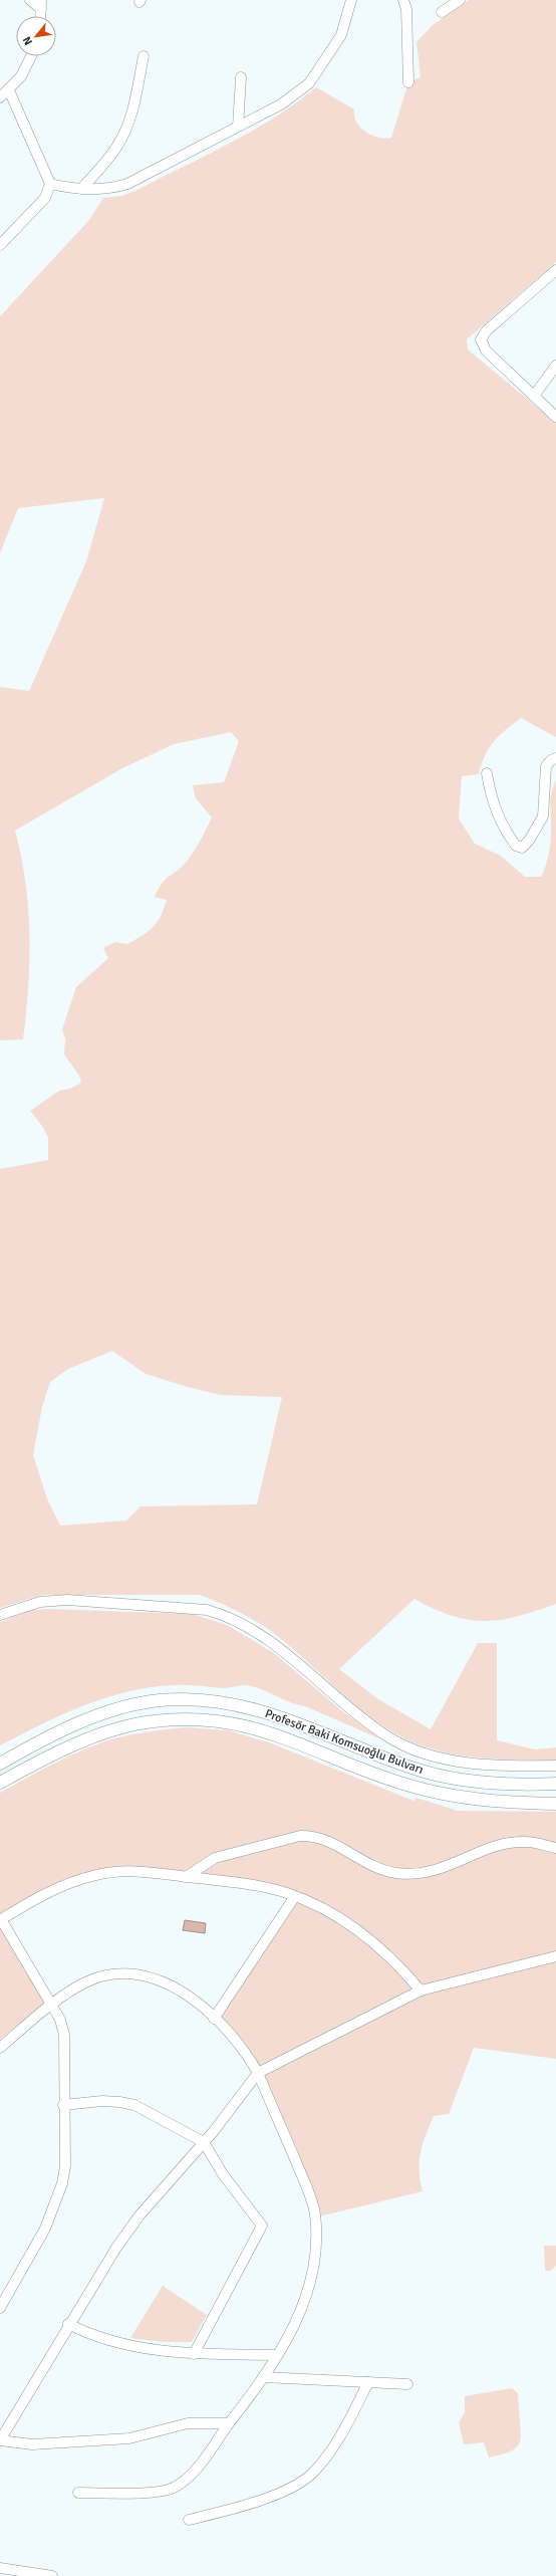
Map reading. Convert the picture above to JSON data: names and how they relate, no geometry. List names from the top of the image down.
{
  "streets": {
    "main road": ["Profesör Baki Komsuoğlu Bulvarı"]
  },
  "north": "bottom left"
}
